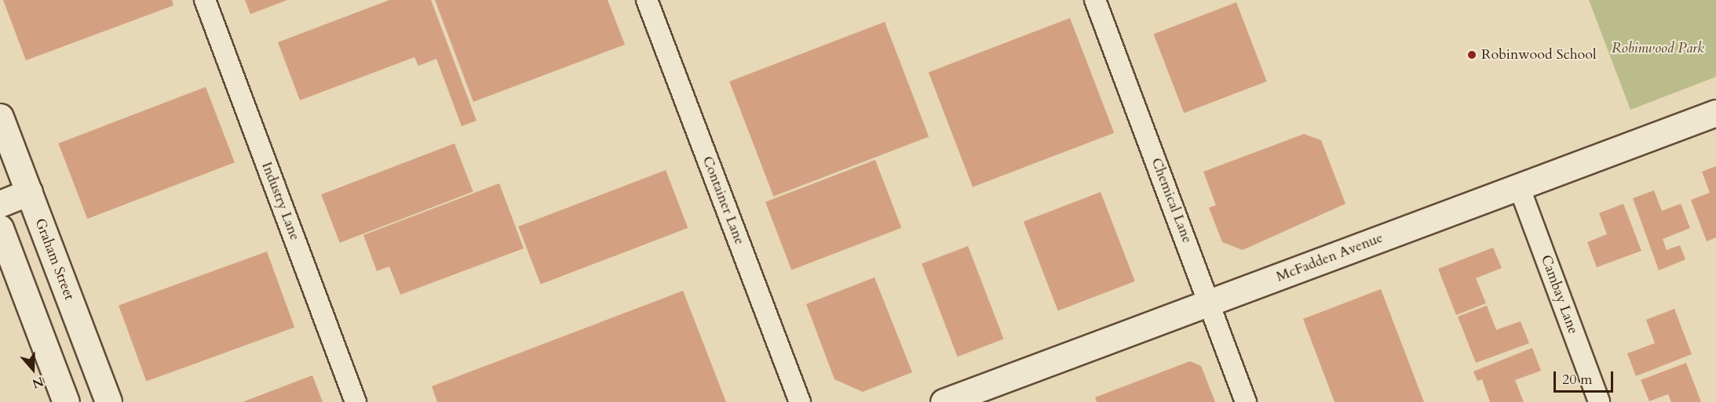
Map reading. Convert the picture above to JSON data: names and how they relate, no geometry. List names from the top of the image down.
{
  "streets": {
    "street": [
      "Container Lane",
      "Chemical Lane",
      "Industry Lane",
      "McFadden Avenue",
      "Graham Street",
      "Cambay Lane"
    ]
  },
  "crossings": [
    ["Chemical Lane", "McFadden Avenue"],
    ["McFadden Avenue", "Cambay Lane"]
  ],
  "parks": ["Robinwood Park"],
  "places": ["Robinwood School"],
  "scale_bar": "20 m",
  "north": "bottom"
}
